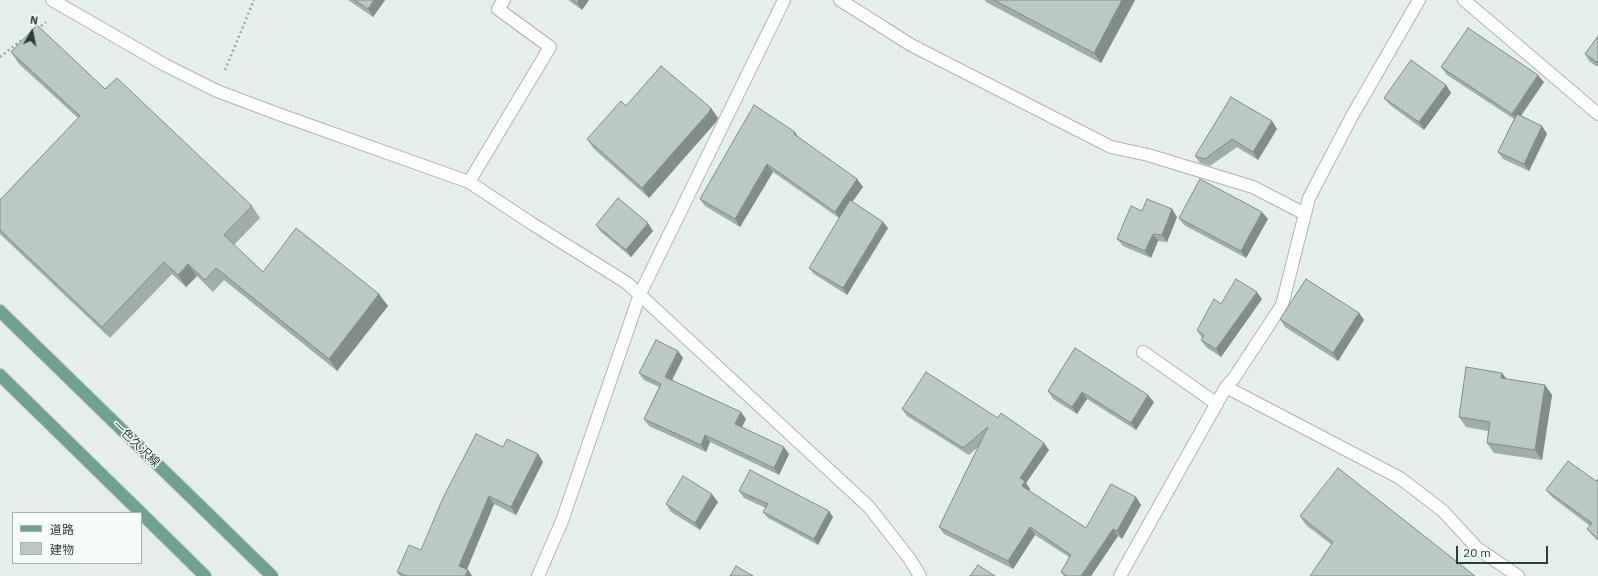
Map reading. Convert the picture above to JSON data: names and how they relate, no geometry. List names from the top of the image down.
{
  "streets": {
    "main road": ["一色久沢線"]
  },
  "legend": ["道路", "建物"],
  "scale_bar": "20 m",
  "north": "top"
}
